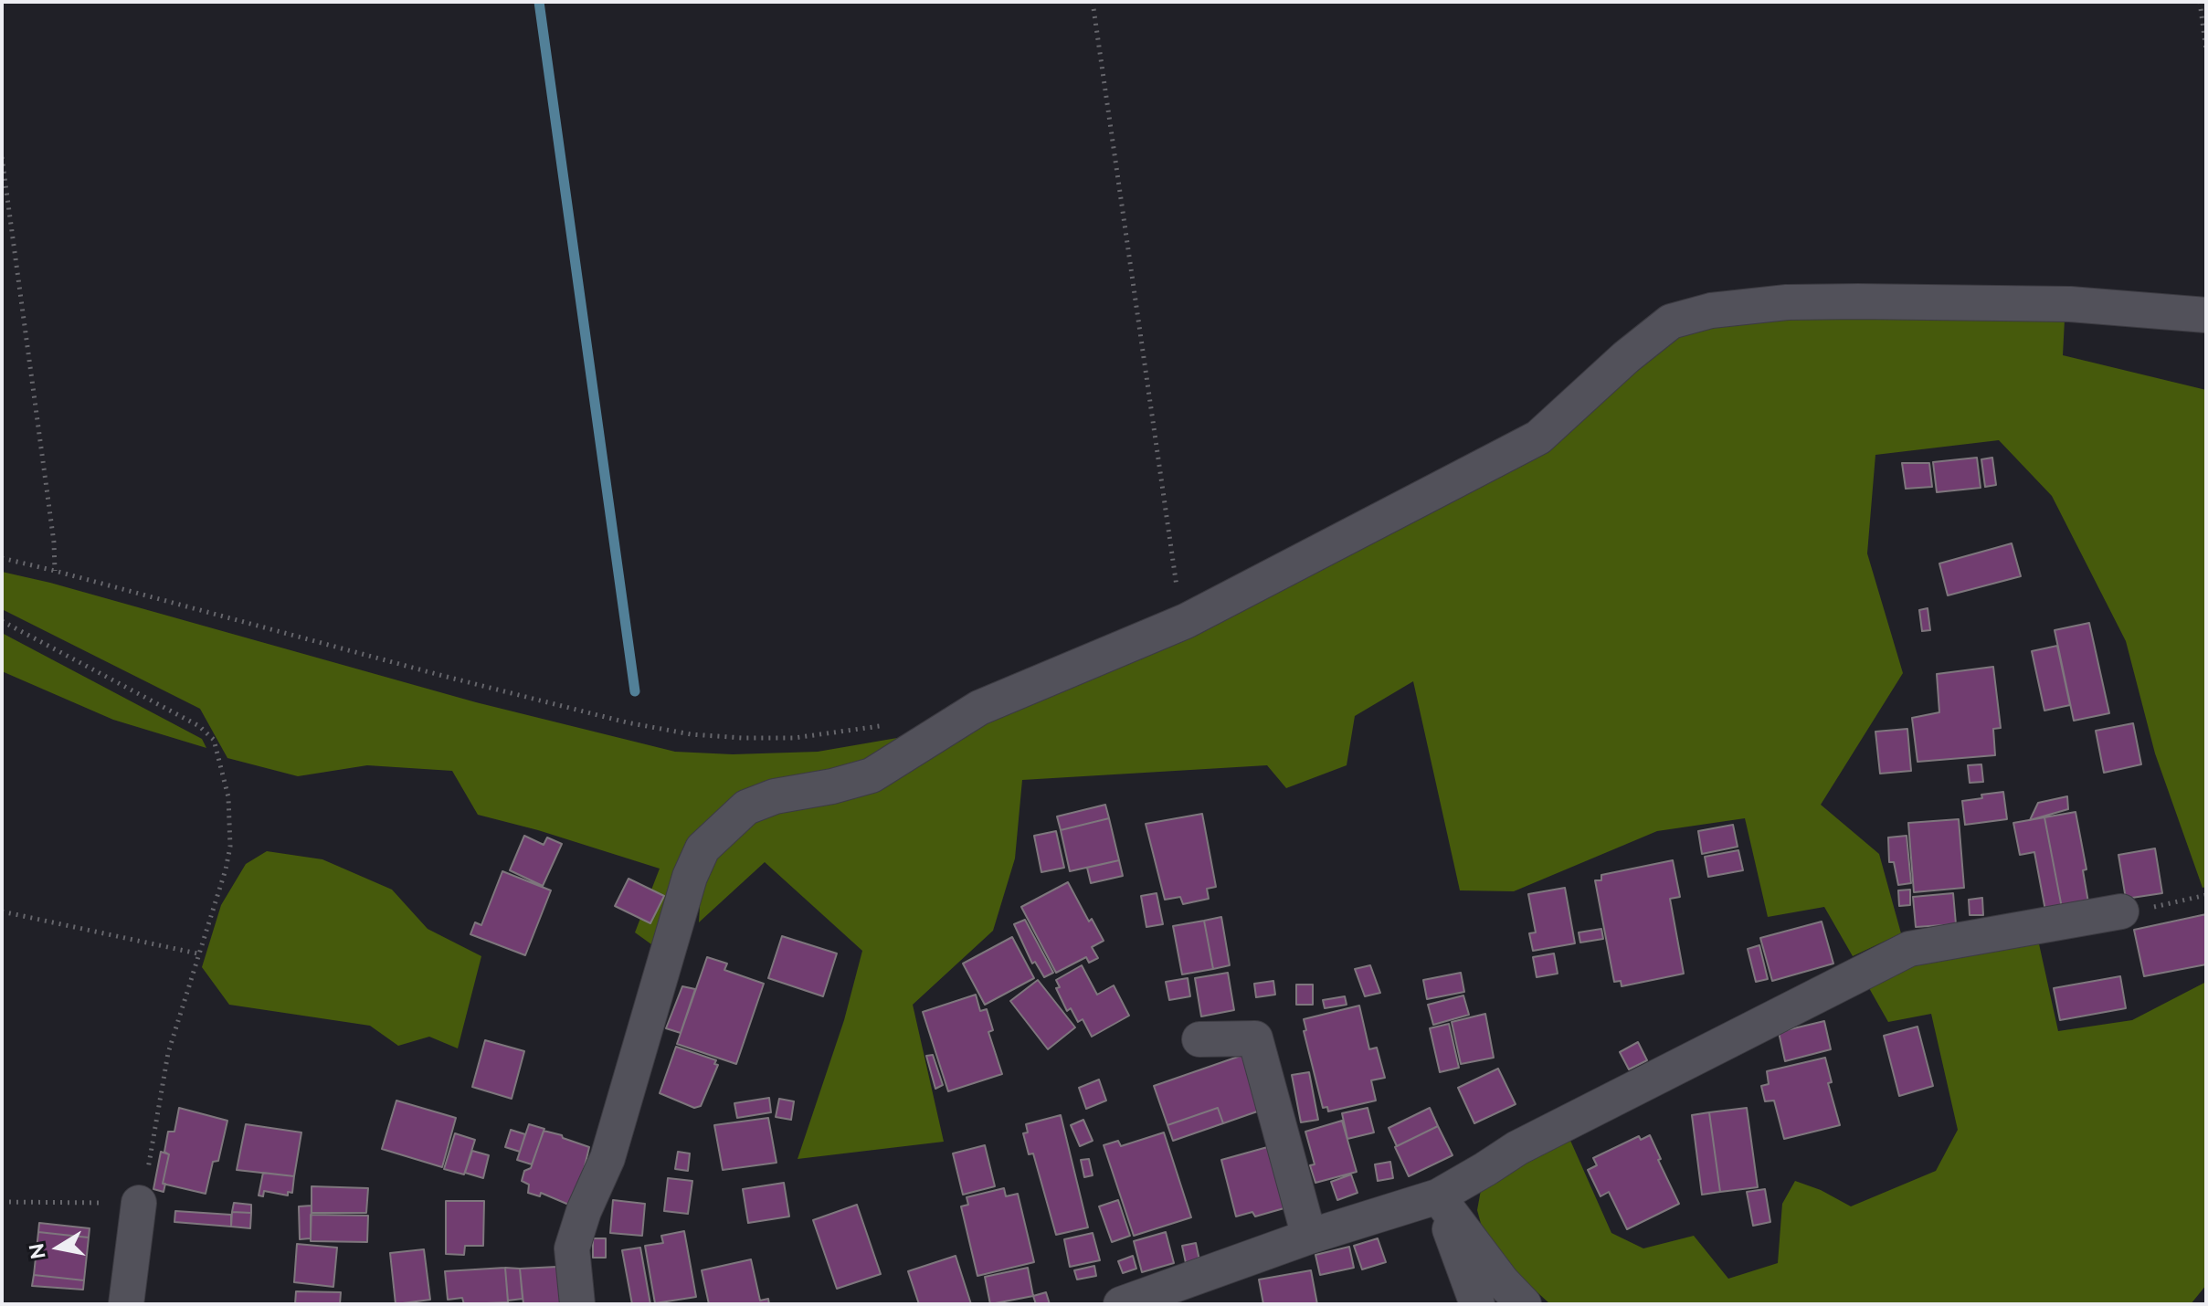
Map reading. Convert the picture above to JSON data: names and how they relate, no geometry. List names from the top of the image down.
{
  "north": "left"
}
